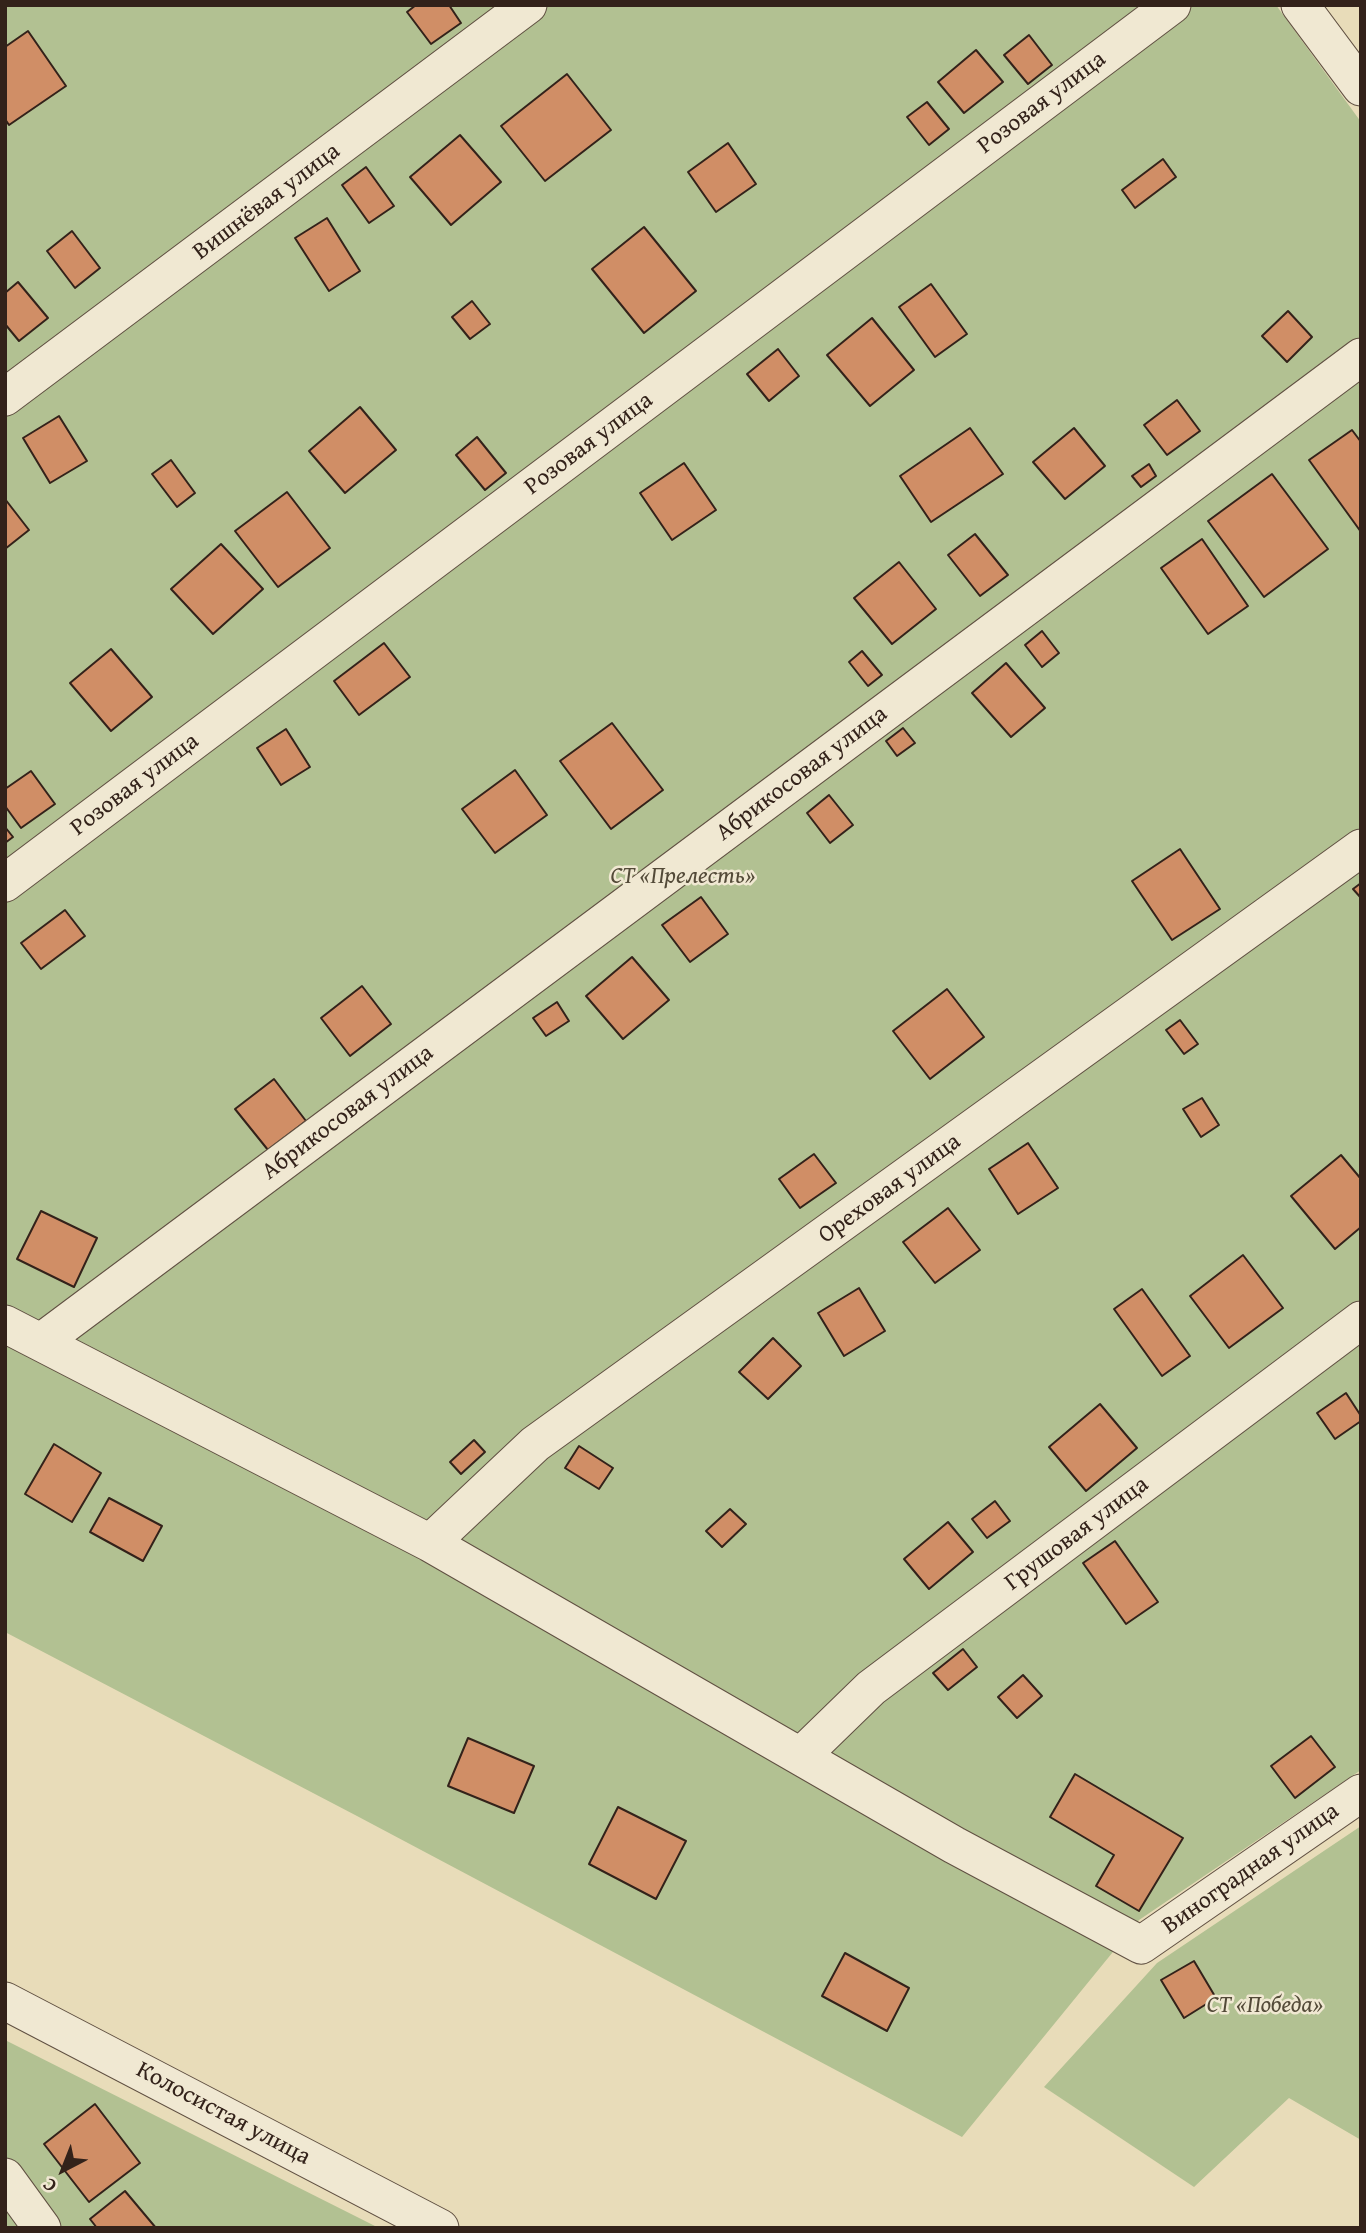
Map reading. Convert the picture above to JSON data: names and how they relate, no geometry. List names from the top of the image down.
{
  "streets": {
    "street": [
      "Розовая улица",
      "Вишнёвая улица",
      "Абрикосовая улица",
      "Ореховая улица",
      "Грушовая улица",
      "Виноградная улица",
      "Колосистая улица"
    ]
  },
  "crossings": [
    ["Грушовая улица", "Виноградная улица"]
  ],
  "parks": ["СТ «Прелесть»", "СТ «Победа»"],
  "north": "bottom left"
}
